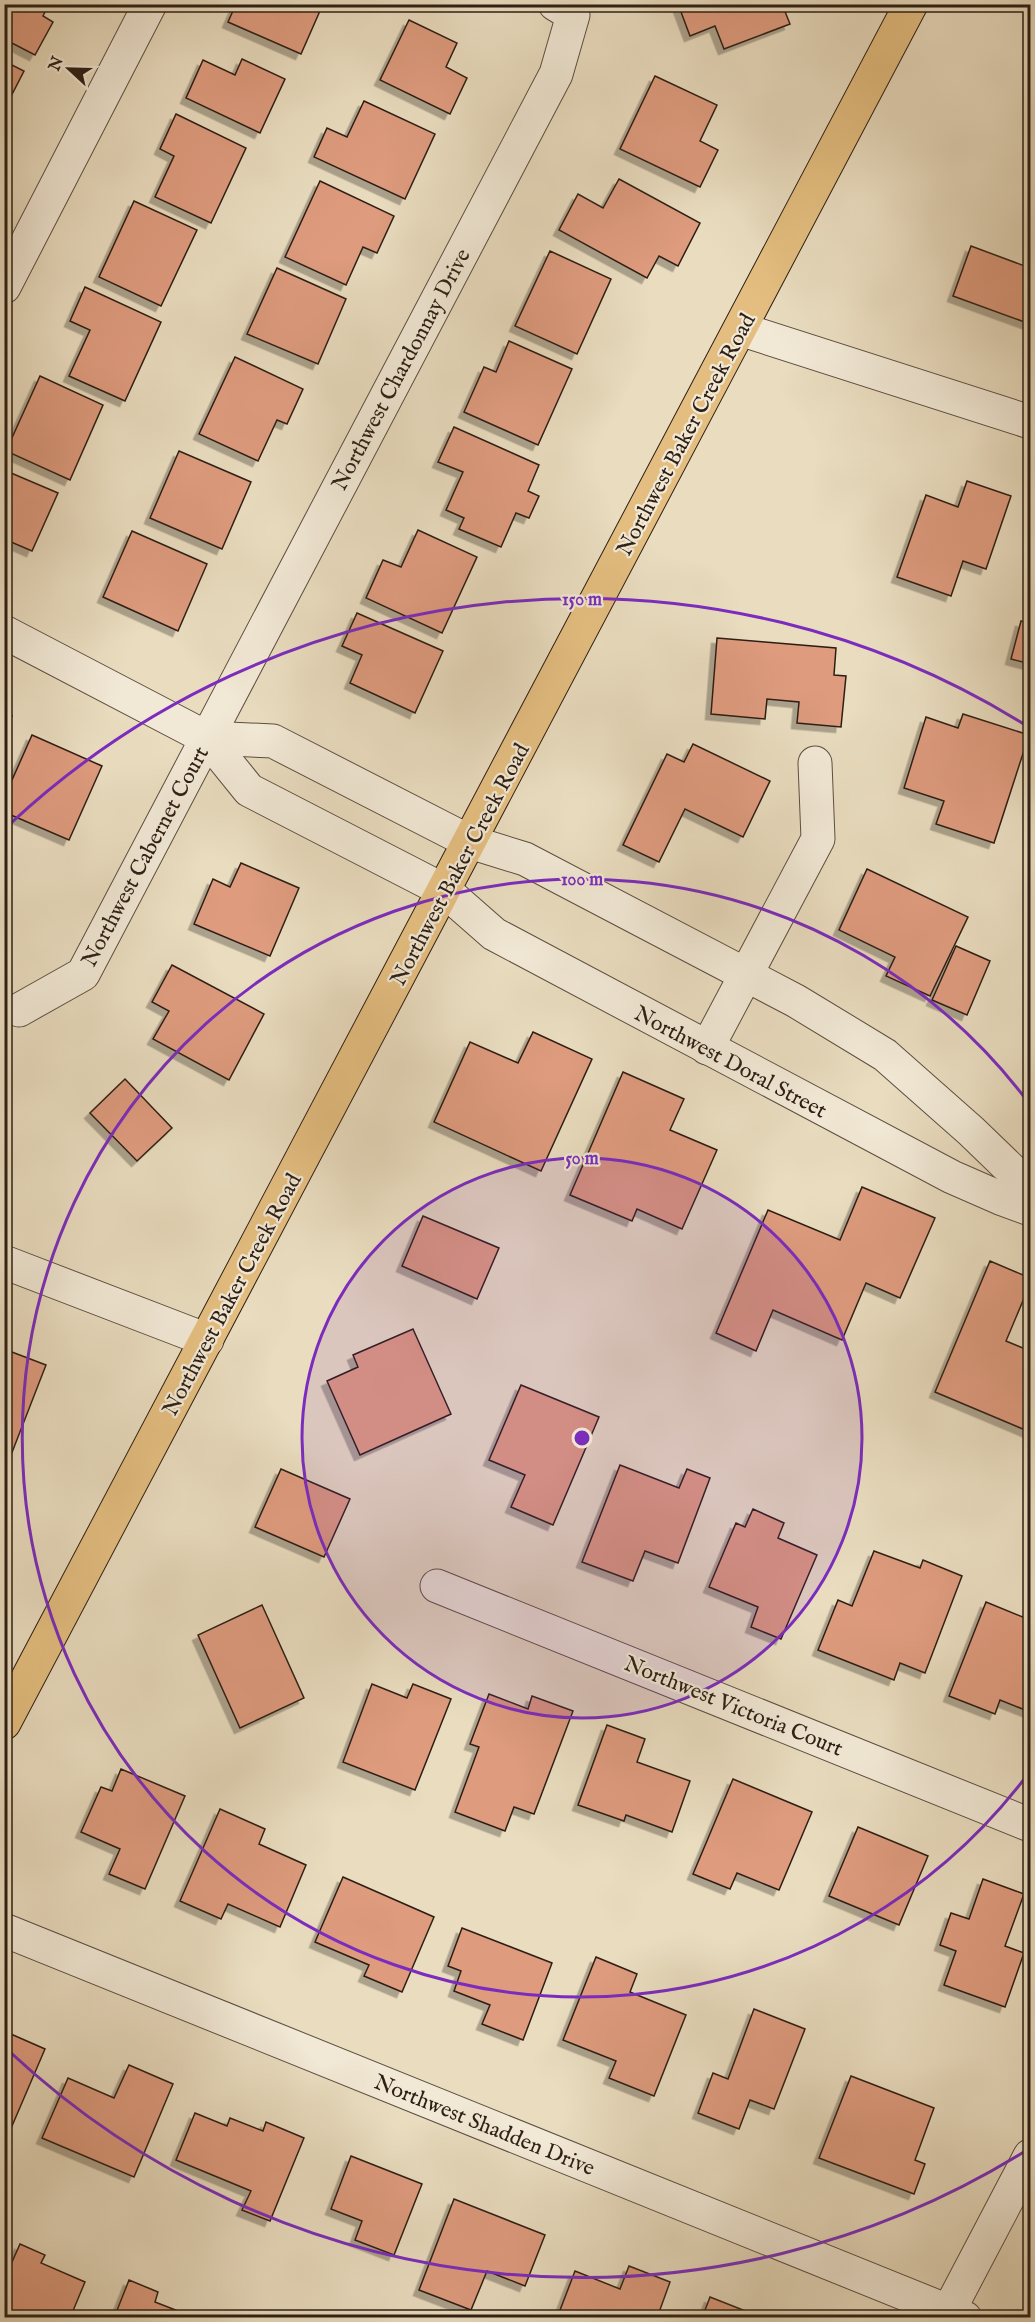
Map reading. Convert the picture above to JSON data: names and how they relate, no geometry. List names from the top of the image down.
{
  "streets": {
    "main road": ["Northwest Baker Creek Road"],
    "street": [
      "Northwest Chardonnay Drive",
      "Northwest Cabernet Court",
      "Northwest Doral Street",
      "Northwest Victoria Court",
      "Northwest Shadden Drive"
    ]
  },
  "crossings": [
    ["Northwest Chardonnay Drive", "Northwest Cabernet Court"],
    ["Northwest Chardonnay Drive", "Northwest Doral Street"],
    ["Northwest Baker Creek Road", "Northwest Doral Street"],
    ["Northwest Cabernet Court", "Northwest Doral Street"]
  ],
  "north": "left",
  "rings": ["150 m", "100 m", "50 m"]
}
